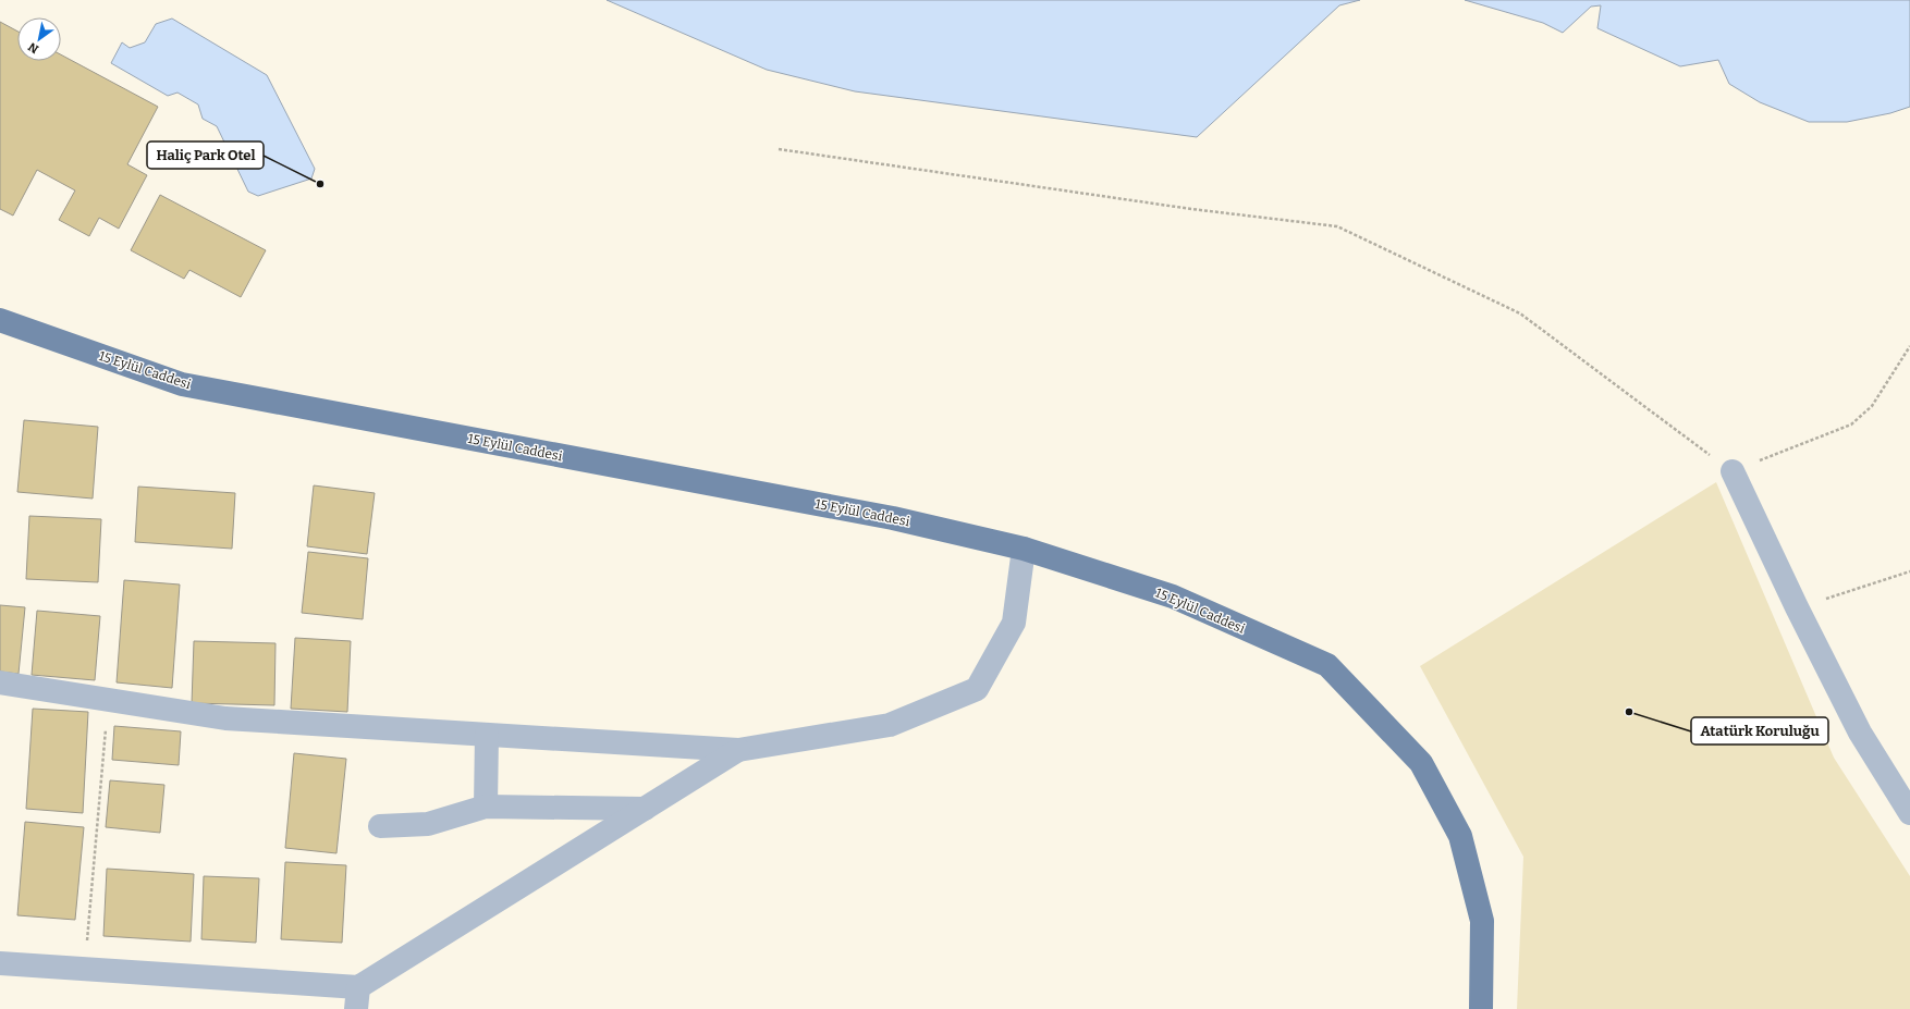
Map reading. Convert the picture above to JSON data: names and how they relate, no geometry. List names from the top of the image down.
{
  "streets": {
    "main road": ["15 Eylül Caddesi"]
  },
  "places": ["Haliç Park Otel", "Atatürk Koruluğu"],
  "north": "bottom left"
}
